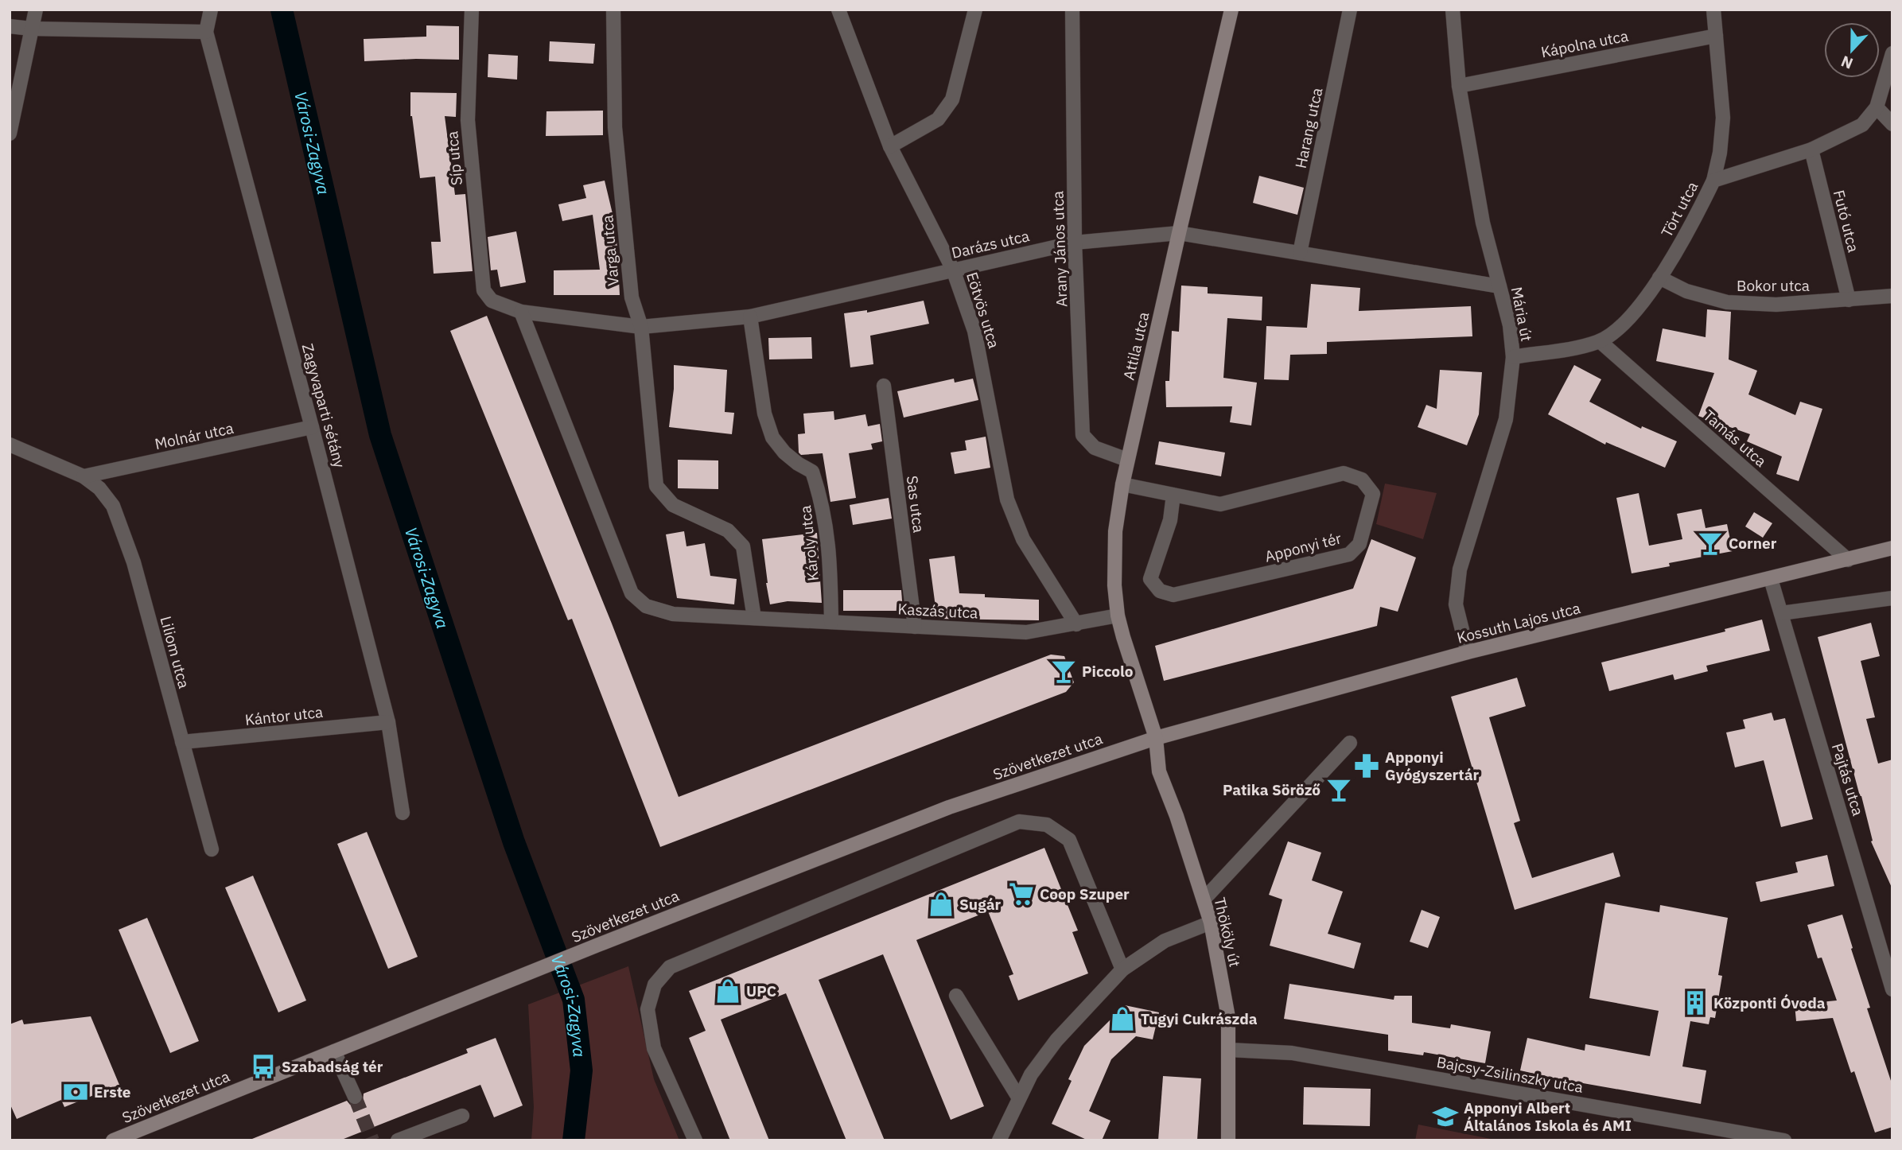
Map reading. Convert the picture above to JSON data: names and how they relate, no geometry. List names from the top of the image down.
{
  "streets": {
    "street": [
      "Kápolna utca",
      "Harang utca",
      "Síp utca",
      "Tört utca",
      "Futó utca",
      "Darázs utca",
      "Arany János utca",
      "Varga utca",
      "Bokor utca",
      "Eötvös utca",
      "Mária út",
      "Attila utca",
      "Zagyvaparti sétány",
      "Molnár utca",
      "Tamás utca",
      "Sas utca",
      "Károly utca",
      "Apponyi tér",
      "Kaszás utca",
      "Kossuth Lajos utca",
      "Liliom utca",
      "Kántor utca",
      "Szövetkezet utca",
      "Pajtás utca",
      "Thököly út",
      "Bajcsy-Zsilinszky utca"
    ]
  },
  "crossings": [
    ["Kápolna utca", "Mária út"],
    ["Harang utca", "Darázs utca"],
    ["Síp utca", "Darázs utca"],
    ["Tört utca", "Futó utca"],
    ["Tört utca", "Bokor utca"],
    ["Tört utca", "Mária út"],
    ["Tört utca", "Tamás utca"],
    ["Futó utca", "Bokor utca"],
    ["Darázs utca", "Arany János utca"],
    ["Darázs utca", "Varga utca"],
    ["Darázs utca", "Eötvös utca"],
    ["Darázs utca", "Mária út"],
    ["Darázs utca", "Attila utca"],
    ["Darázs utca", "Károly utca"],
    ["Darázs utca", "Kaszás utca"],
    ["Arany János utca", "Attila utca"],
    ["Varga utca", "Kaszás utca"],
    ["Eötvös utca", "Kaszás utca"],
    ["Mária út", "Kossuth Lajos utca"],
    ["Attila utca", "Apponyi tér"],
    ["Attila utca", "Kaszás utca"],
    ["Attila utca", "Thököly út"],
    ["Zagyvaparti sétány", "Molnár utca"],
    ["Zagyvaparti sétány", "Kántor utca"],
    ["Molnár utca", "Liliom utca"],
    ["Tamás utca", "Kossuth Lajos utca"],
    ["Sas utca", "Kaszás utca"],
    ["Károly utca", "Kaszás utca"],
    ["Kossuth Lajos utca", "Szövetkezet utca"],
    ["Kossuth Lajos utca", "Pajtás utca"],
    ["Kossuth Lajos utca", "Thököly út"],
    ["Liliom utca", "Kántor utca"],
    ["Szövetkezet utca", "Thököly út"],
    ["Thököly út", "Bajcsy-Zsilinszky utca"]
  ],
  "water": ["Városi-Zagyva"],
  "places": {
    "bar": ["Corner", "Piccolo", "Patika Söröző"],
    "pharmacy": ["Apponyi Gyógyszertár"],
    "supermarket": ["Coop Szuper"],
    "shop": ["Sugár", "UPC", "Tugyi Cukrászda"],
    "building": ["Központi Óvoda"],
    "bus stop": ["Szabadság tér"],
    "bank": ["Erste"],
    "school or university": ["Apponyi Albert Általános Iskola és AMI"]
  },
  "north": "bottom"
}
